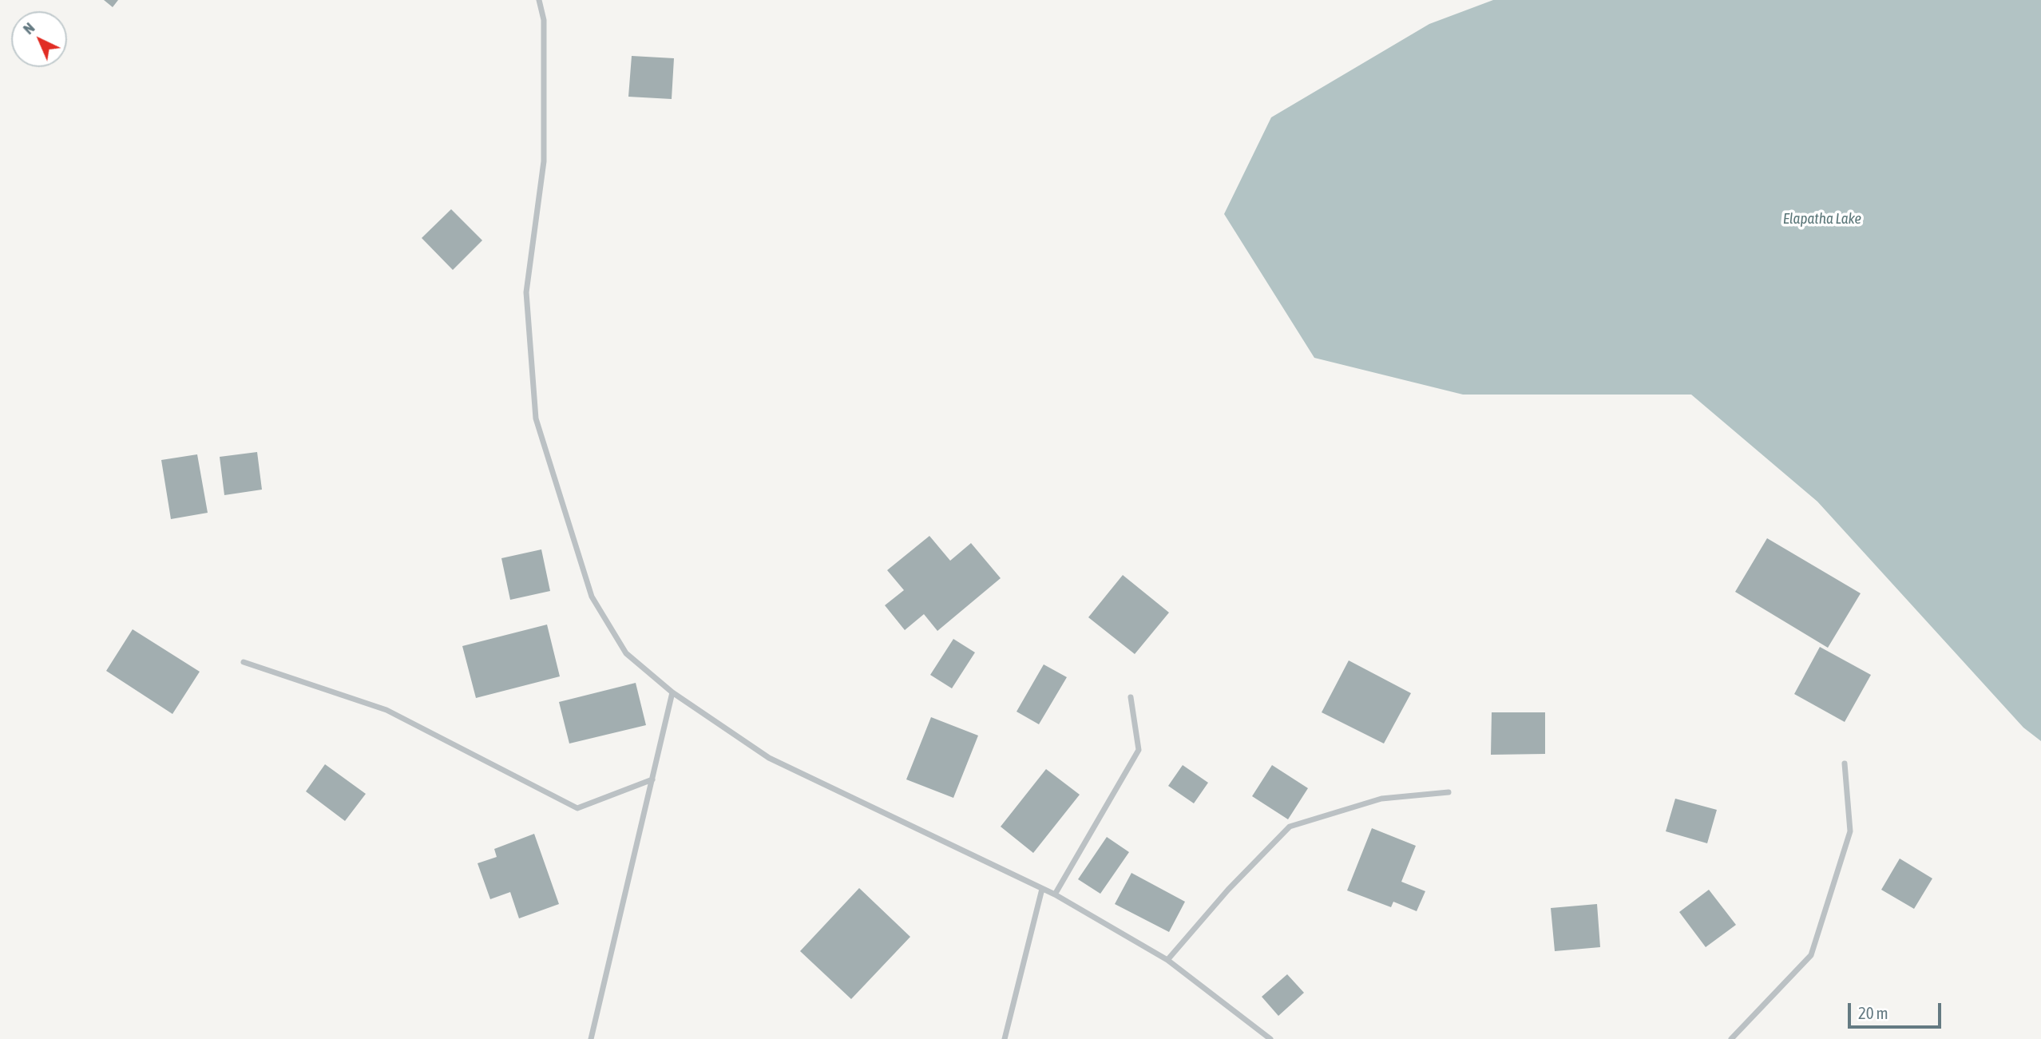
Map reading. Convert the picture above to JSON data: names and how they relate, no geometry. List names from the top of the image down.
{
  "water": ["Elapatha Lake"],
  "scale_bar": "20 m",
  "north": "top left"
}
